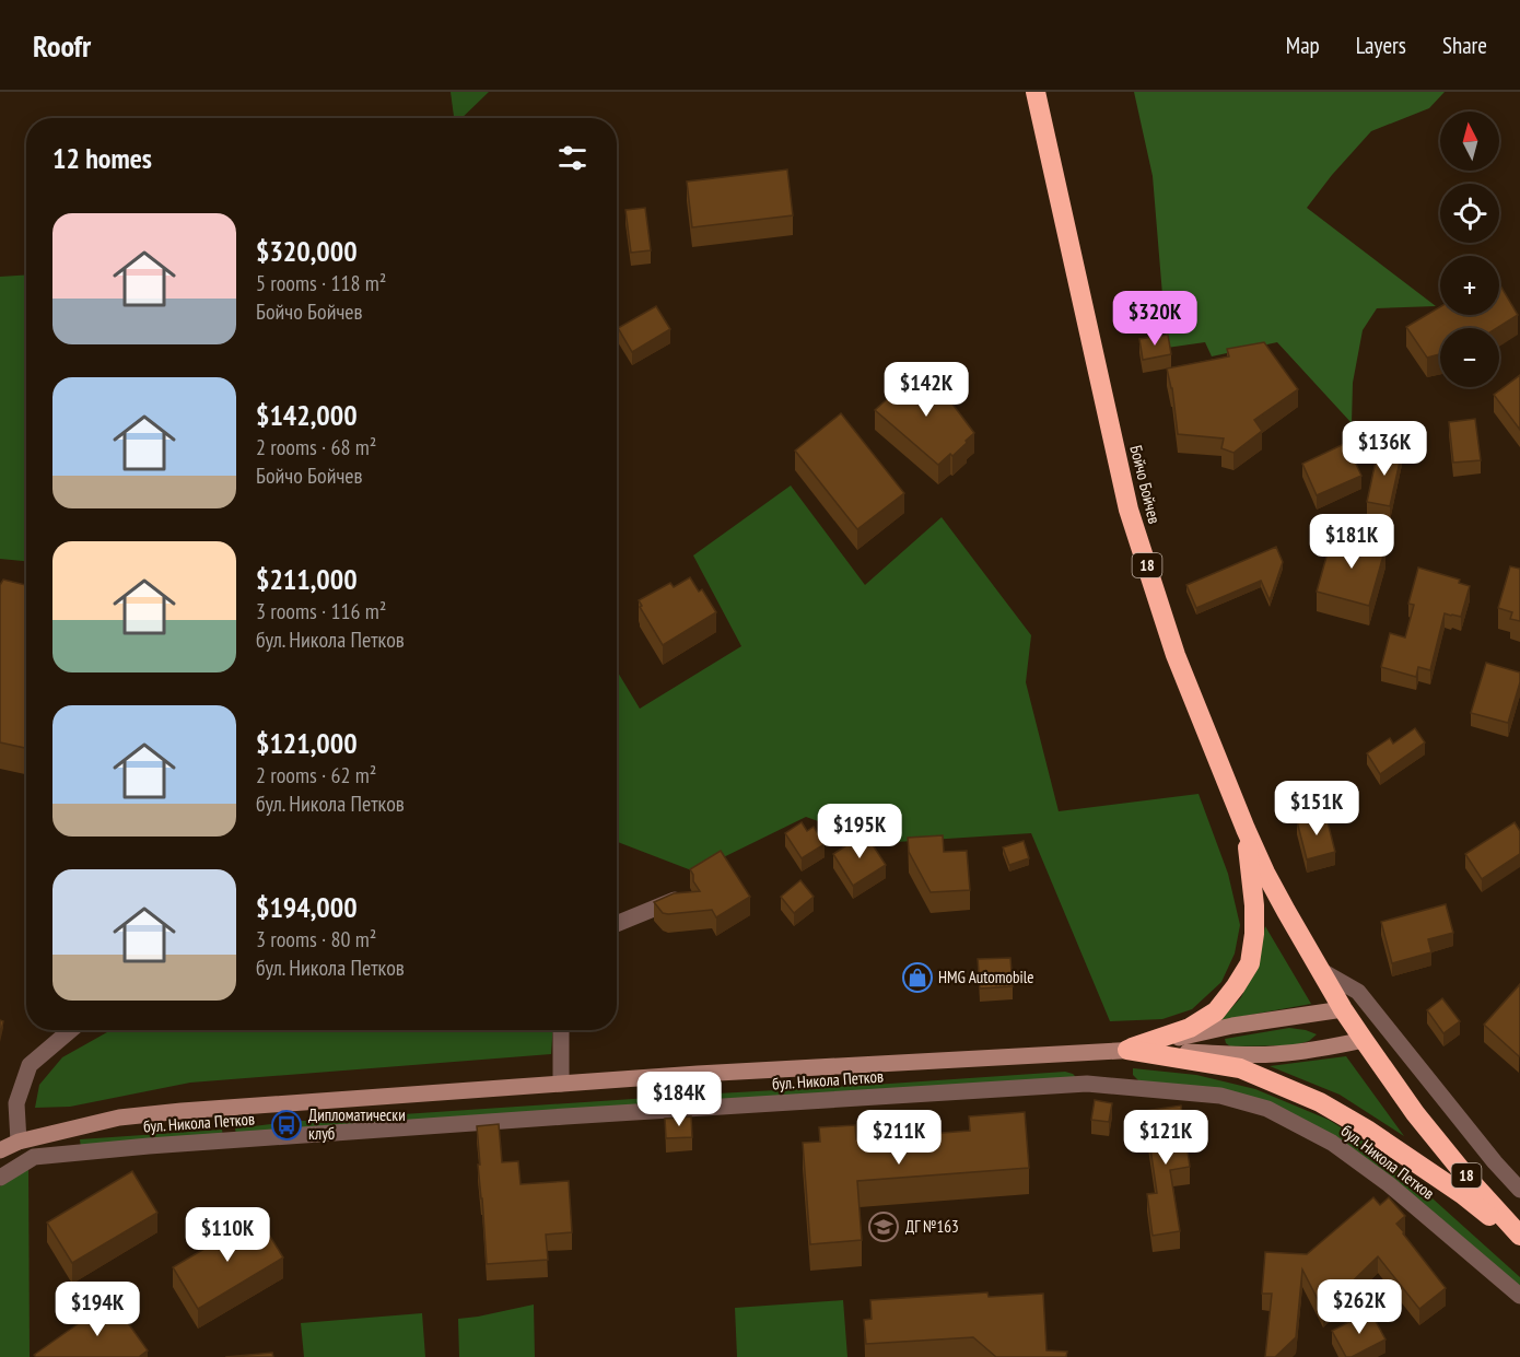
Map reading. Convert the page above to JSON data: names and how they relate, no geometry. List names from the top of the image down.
{
  "streets": {
    "highway": ["Бойчо Бойчев", "18"],
    "street": ["бул. Никола Петков"]
  },
  "crossings": [
    ["Бойчо Бойчев", "18"],
    ["Бойчо Бойчев", "бул. Никола Петков"],
    ["18", "бул. Никола Петков"]
  ],
  "places": {
    "shop": ["HMG Automobile"],
    "bus stop": ["Дипломатически клуб"],
    "school or university": ["ДГ №163"]
  },
  "north": "top",
  "page": {
    "header": "Roofr",
    "nav": ["Map", "Layers", "Share"],
    "map_buttons": ["+", "−"],
    "heading": "12 homes",
    "list": [
      {
        "name": "$320,000",
        "note": "5 rooms · 118 m² · Бойчо Бойчев"
      },
      {
        "name": "$142,000",
        "note": "2 rooms · 68 m² · Бойчо Бойчев"
      },
      {
        "name": "$211,000",
        "note": "3 rooms · 116 m² · бул. Никола Петков"
      },
      {
        "name": "$121,000",
        "note": "2 rooms · 62 m² · бул. Никола Петков"
      },
      {
        "name": "$194,000",
        "note": "3 rooms · 80 m² · бул. Никола Петков"
      }
    ],
    "price": [
      "$320K",
      "$142K",
      "$136K",
      "$181K",
      "$151K",
      "$195K",
      "$184K",
      "$211K",
      "$121K",
      "$110K",
      "$262K",
      "$194K"
    ]
  }
}
